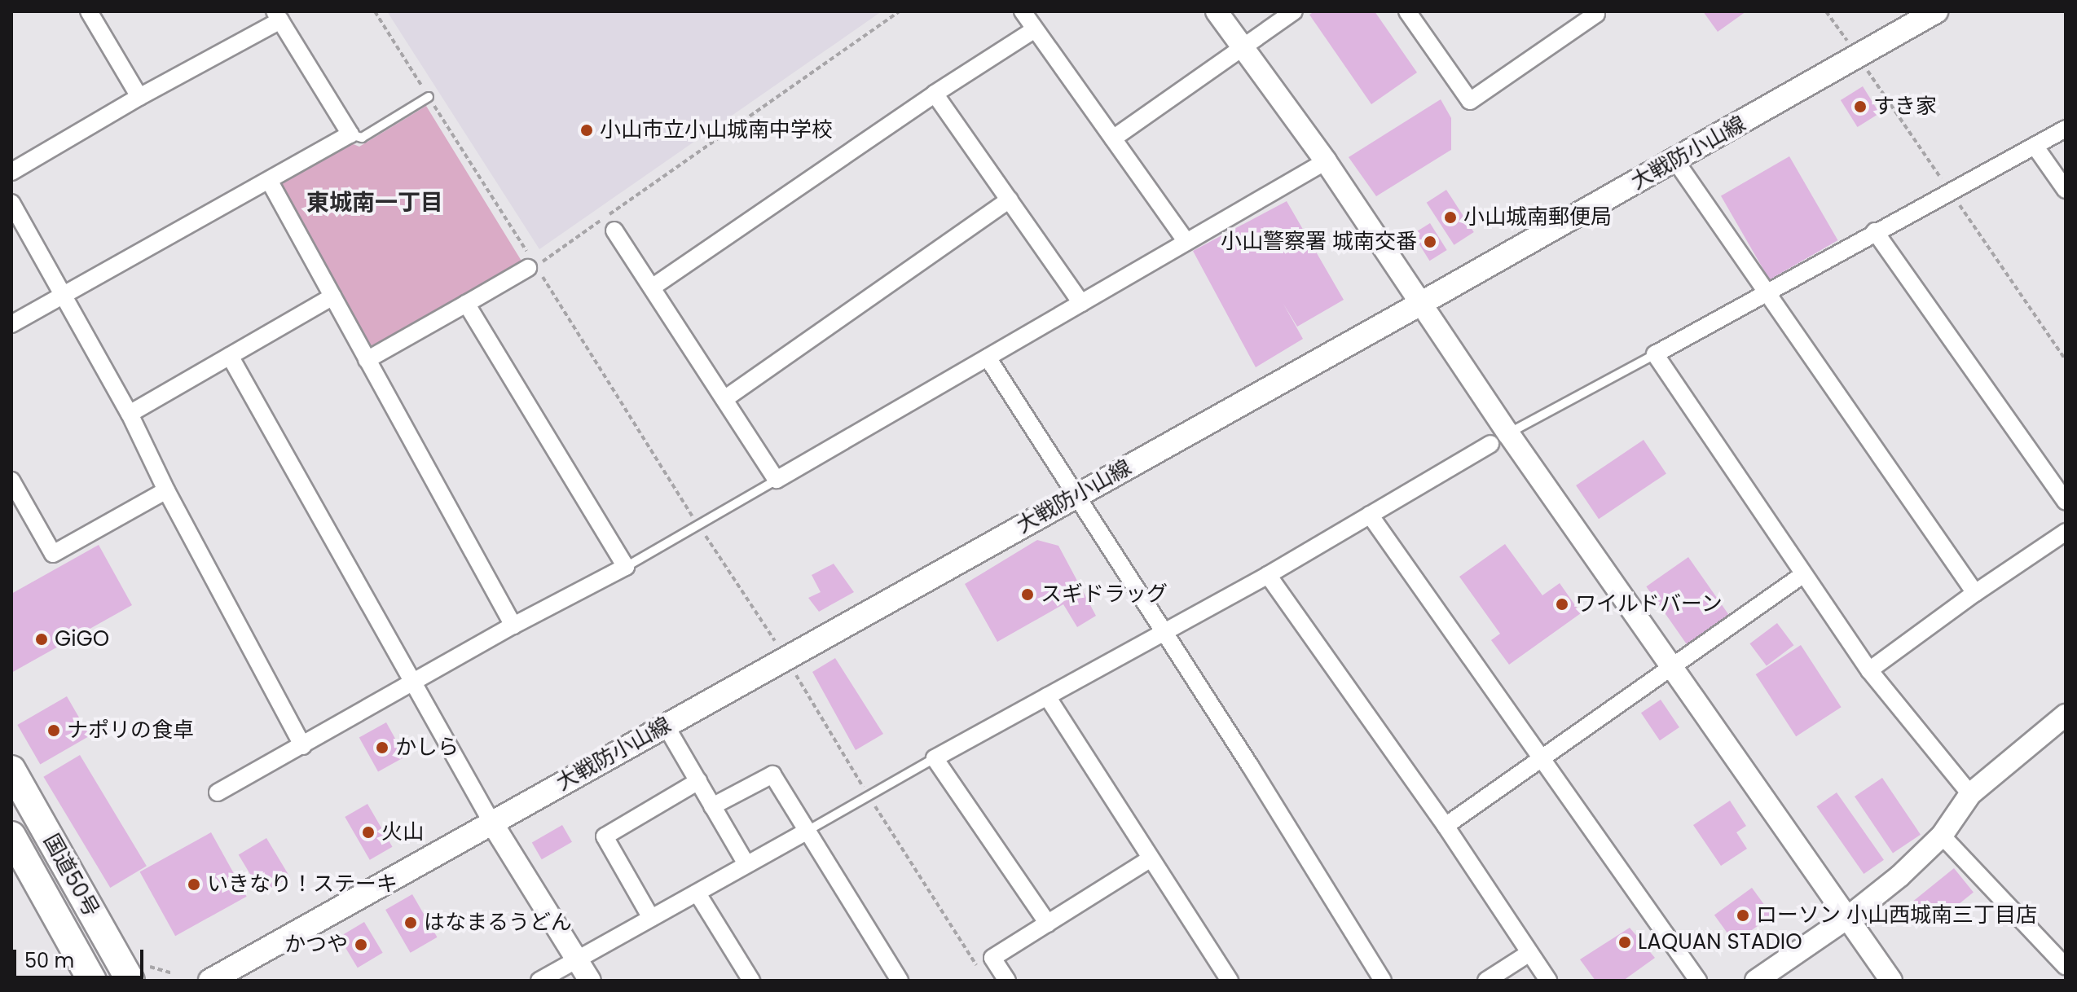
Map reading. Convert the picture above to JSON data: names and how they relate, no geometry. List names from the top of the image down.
{
  "streets": {
    "highway": ["国道50号"],
    "main road": ["大戦防小山線"]
  },
  "districts": ["東城南一丁目"],
  "places": [
    "すき家",
    "小山市立小山城南中学校",
    "小山城南郵便局",
    "小山警察署 城南交番",
    "スギドラッグ",
    "ワイルドバーン",
    "GiGO",
    "ナポリの食卓",
    "かしら",
    "火山",
    "いきなり！ステーキ",
    "ローソン 小山西城南三丁目店",
    "はなまるうどん",
    "LAQUAN STADIO",
    "かつや"
  ],
  "scale_bar": "50 m"
}
